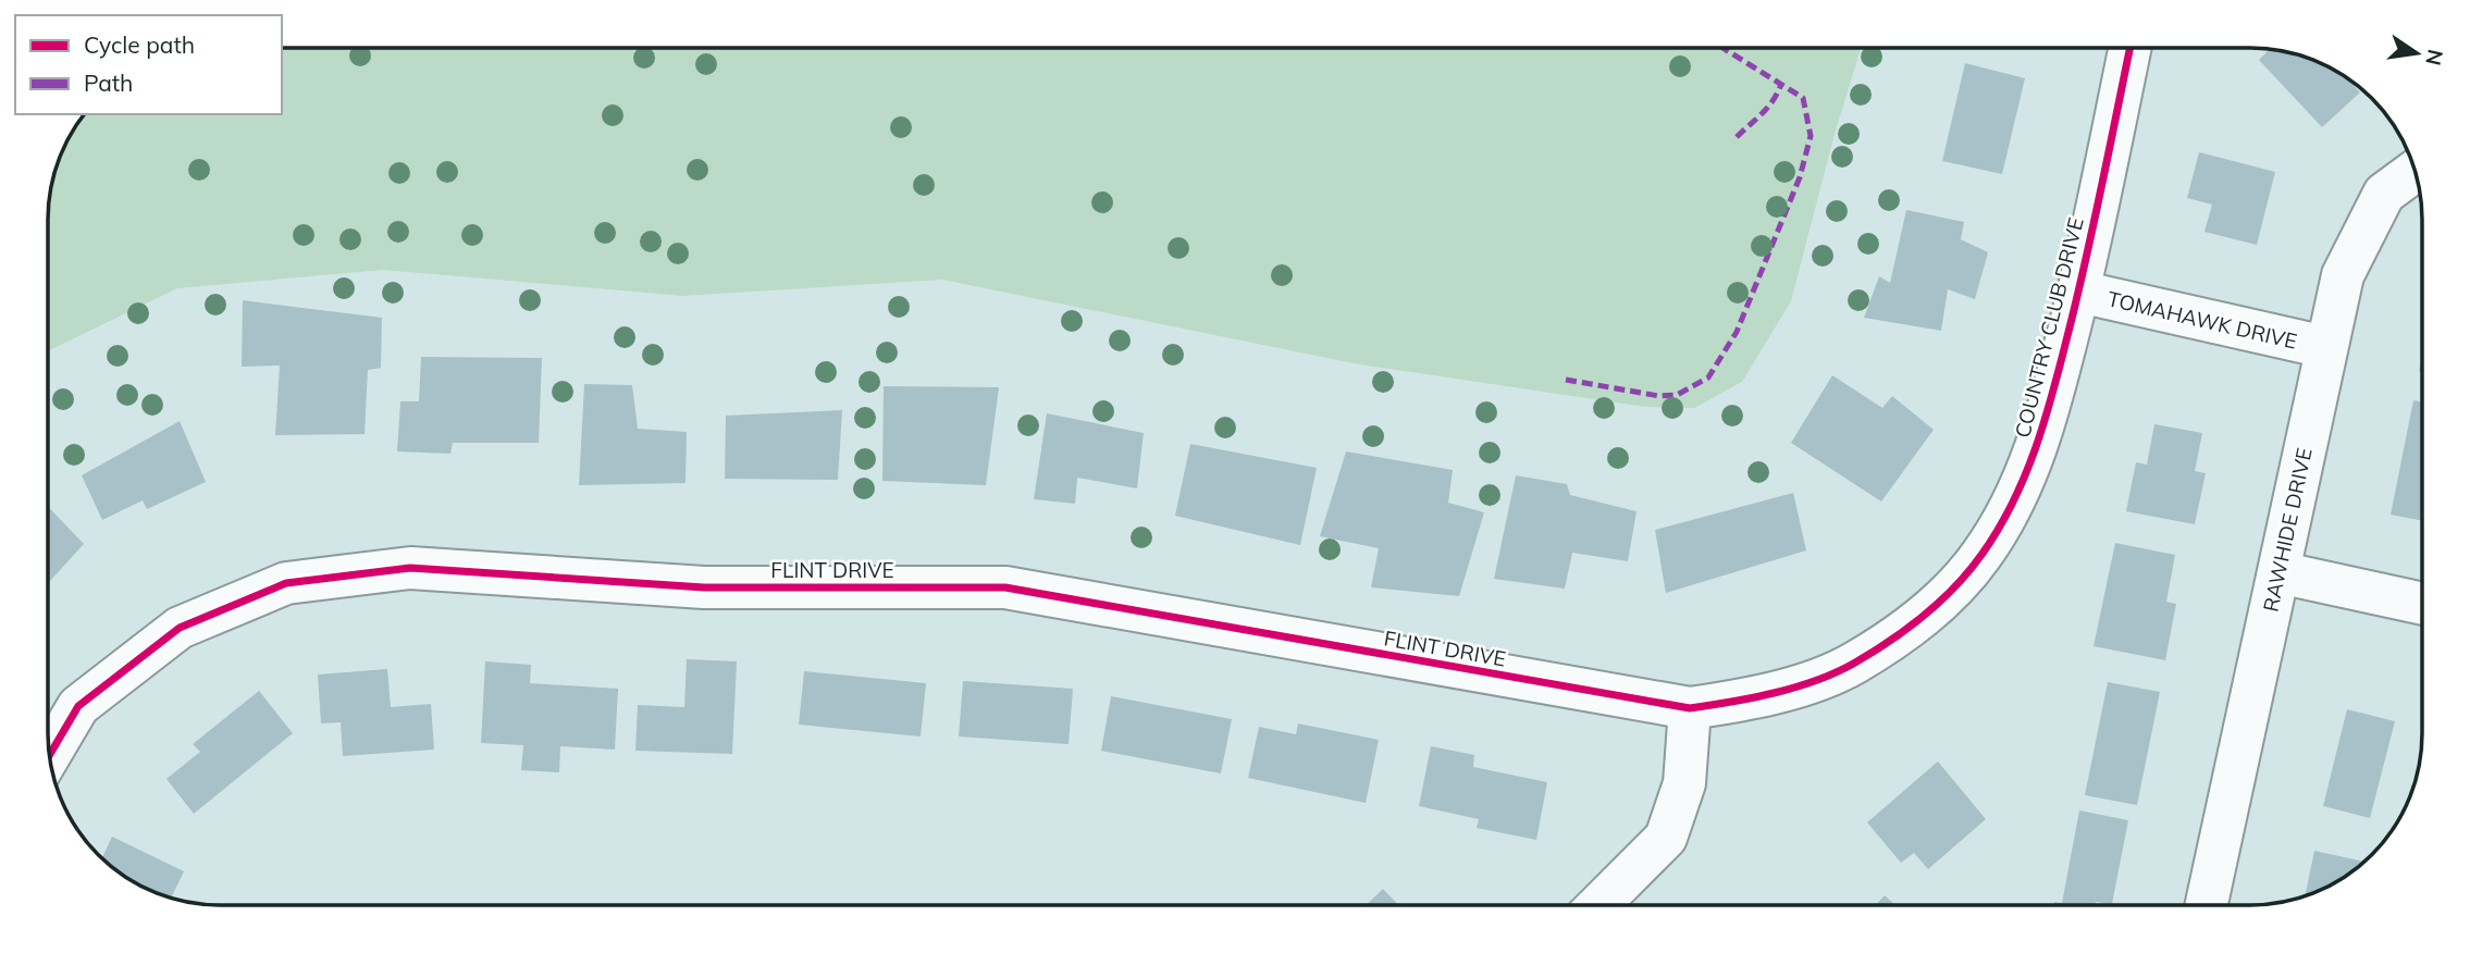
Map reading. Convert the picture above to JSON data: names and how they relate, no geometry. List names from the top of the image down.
{
  "streets": {
    "street": [
      "TOMAHAWK DRIVE",
      "COUNTRY CLUB DRIVE",
      "RAWHIDE DRIVE",
      "FLINT DRIVE"
    ]
  },
  "crossings": [
    ["TOMAHAWK DRIVE", "COUNTRY CLUB DRIVE"],
    ["TOMAHAWK DRIVE", "RAWHIDE DRIVE"],
    ["COUNTRY CLUB DRIVE", "FLINT DRIVE"]
  ],
  "legend": ["Cycle path", "Path"],
  "north": "right"
}
